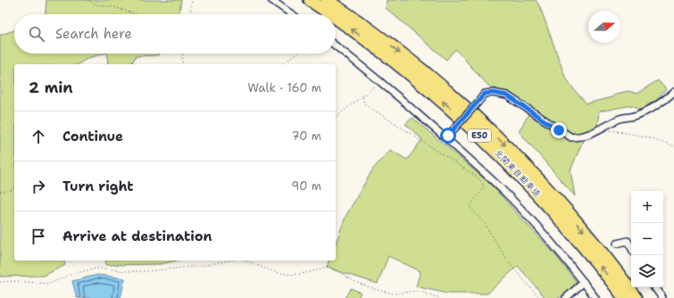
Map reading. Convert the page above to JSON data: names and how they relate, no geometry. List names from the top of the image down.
{
  "streets": {
    "highway": ["E50", "北関東自動車道"]
  },
  "north": "right",
  "page": {
    "search": "Search here",
    "heading": ["2 min", "Walk · 160 m"],
    "list": [
      ["Continue", "70 m"],
      ["Turn right", "90 m"],
      "Arrive at destination"
    ],
    "map_buttons": ["+", "−"]
  }
}
